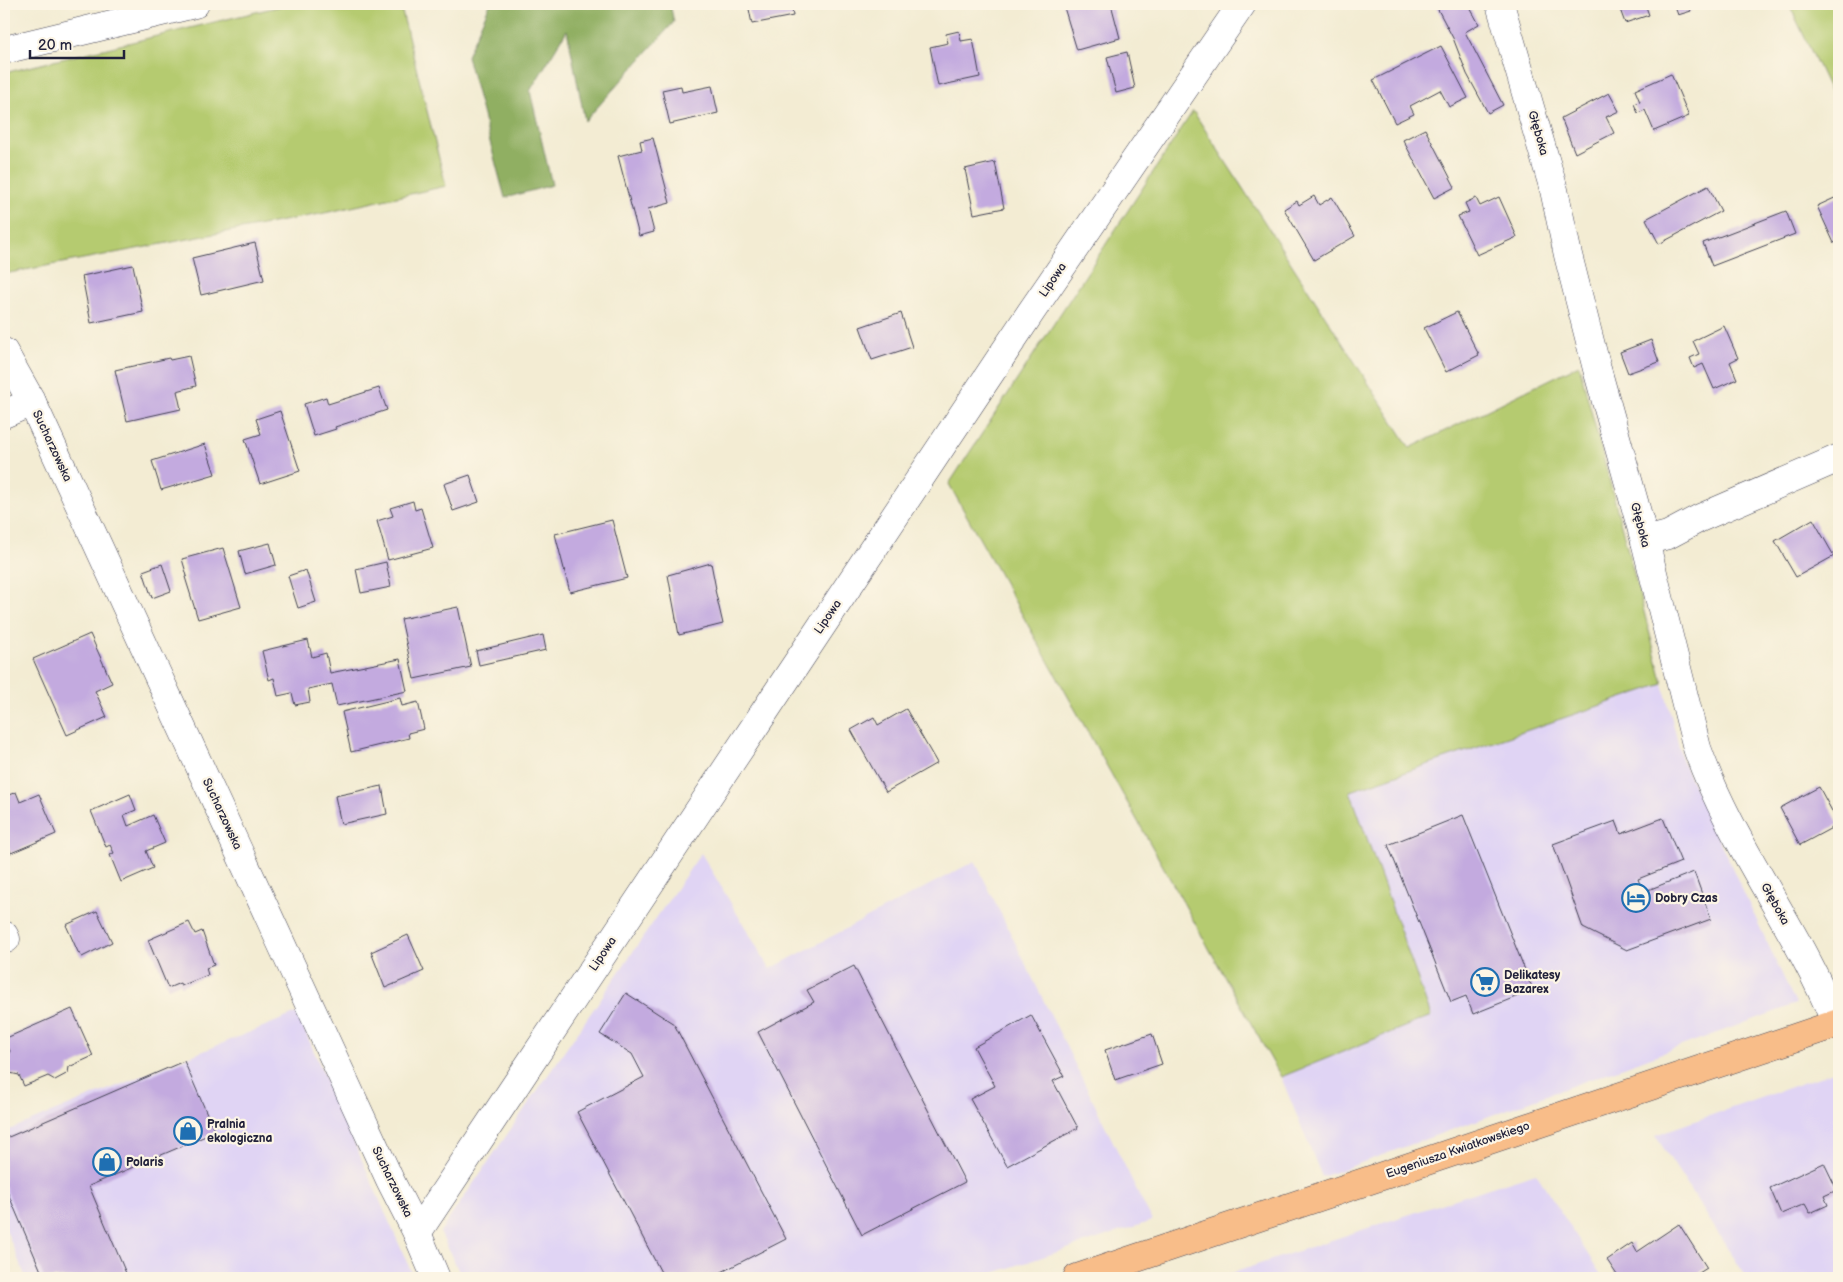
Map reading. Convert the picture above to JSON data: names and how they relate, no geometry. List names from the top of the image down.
{
  "streets": {
    "main road": ["Eugeniusza Kwiatkowskiego"],
    "street": ["Głęboka", "Lipowa", "Sucharzowska"]
  },
  "crossings": [
    ["Głęboka", "Eugeniusza Kwiatkowskiego"],
    ["Lipowa", "Sucharzowska"]
  ],
  "places": {
    "hotel": ["Dobry Czas"],
    "supermarket": ["Delikatesy Bazarex"],
    "shop": ["Pralnia ekologiczna", "Polaris"]
  },
  "scale_bar": "20 m"
}
